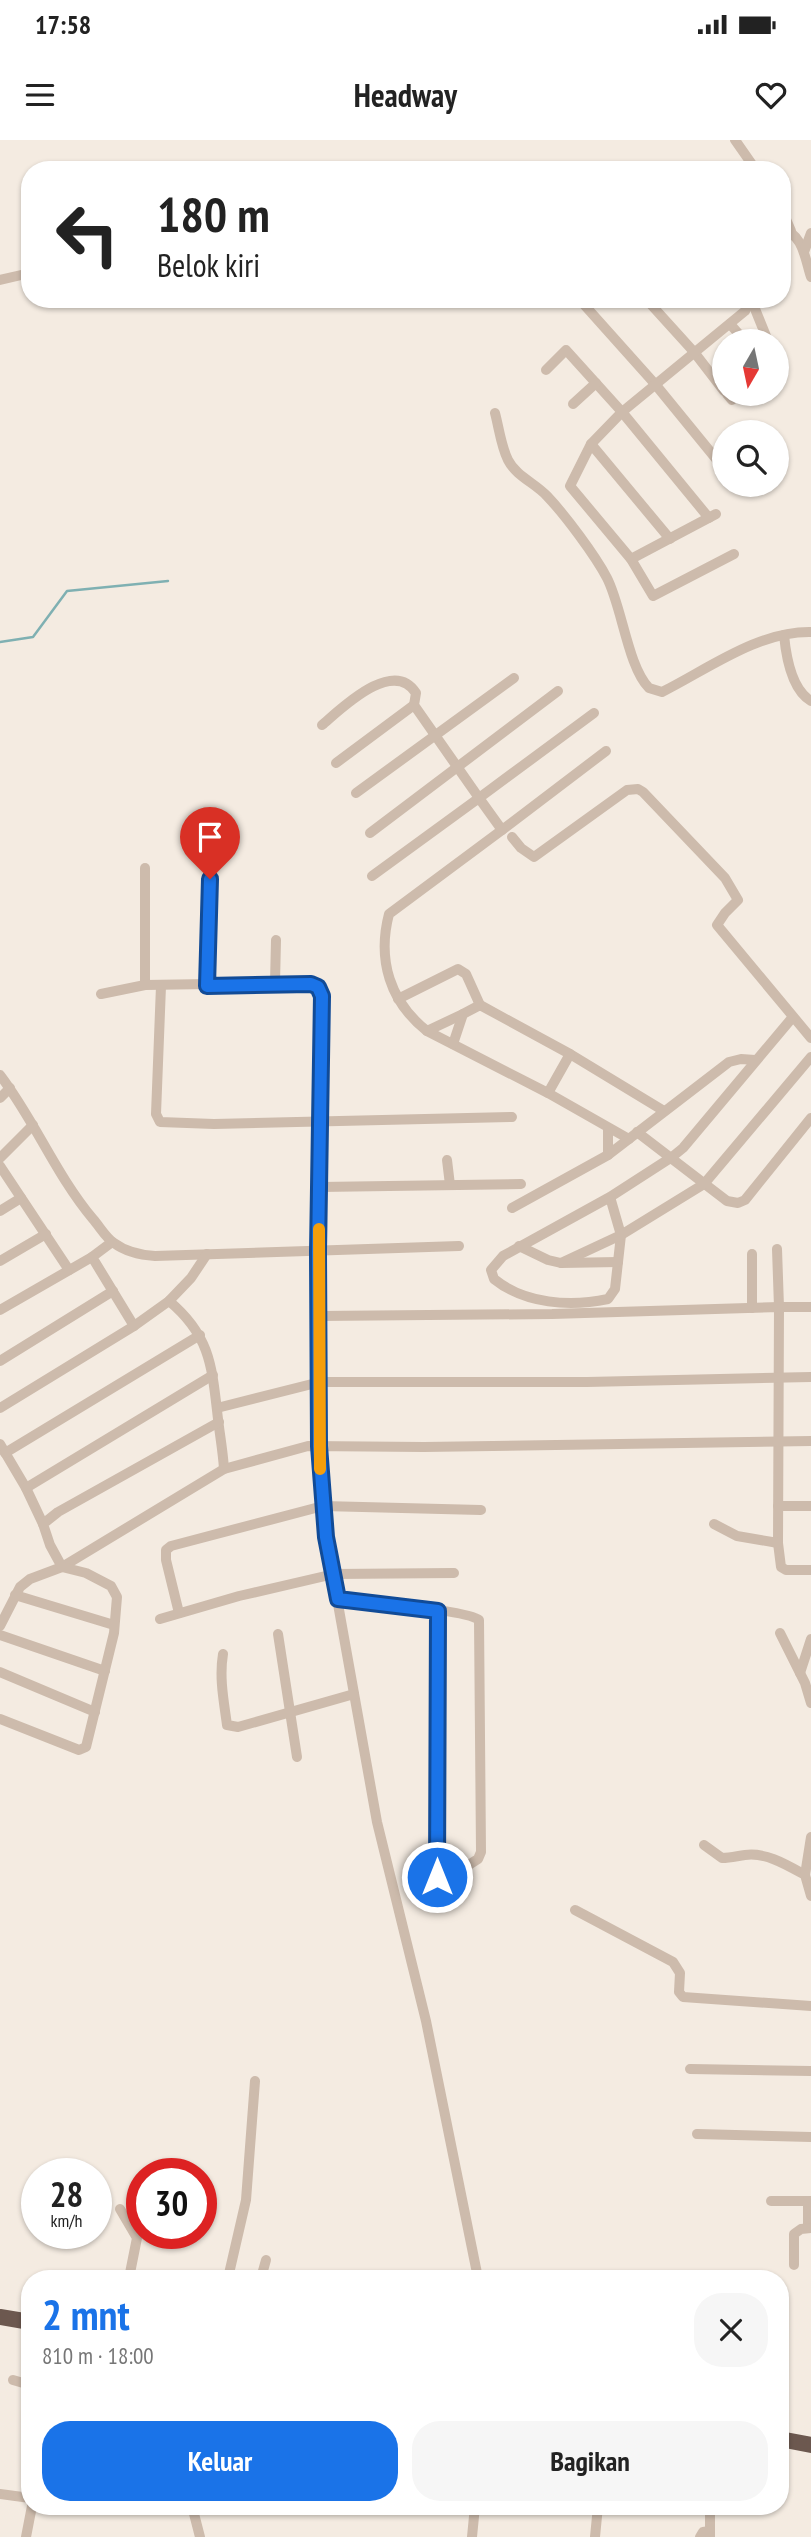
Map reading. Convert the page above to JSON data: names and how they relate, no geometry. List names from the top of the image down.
{
  "north": "bottom",
  "page": {
    "status": "17:58",
    "header": "Headway",
    "turn": ["180 m", "Belok kiri"],
    "speed": "28 km/h",
    "limit": "30",
    "heading": ["2 mnt", "810 m · 18:00"],
    "buttons": ["Keluar", "Bagikan"]
  }
}
